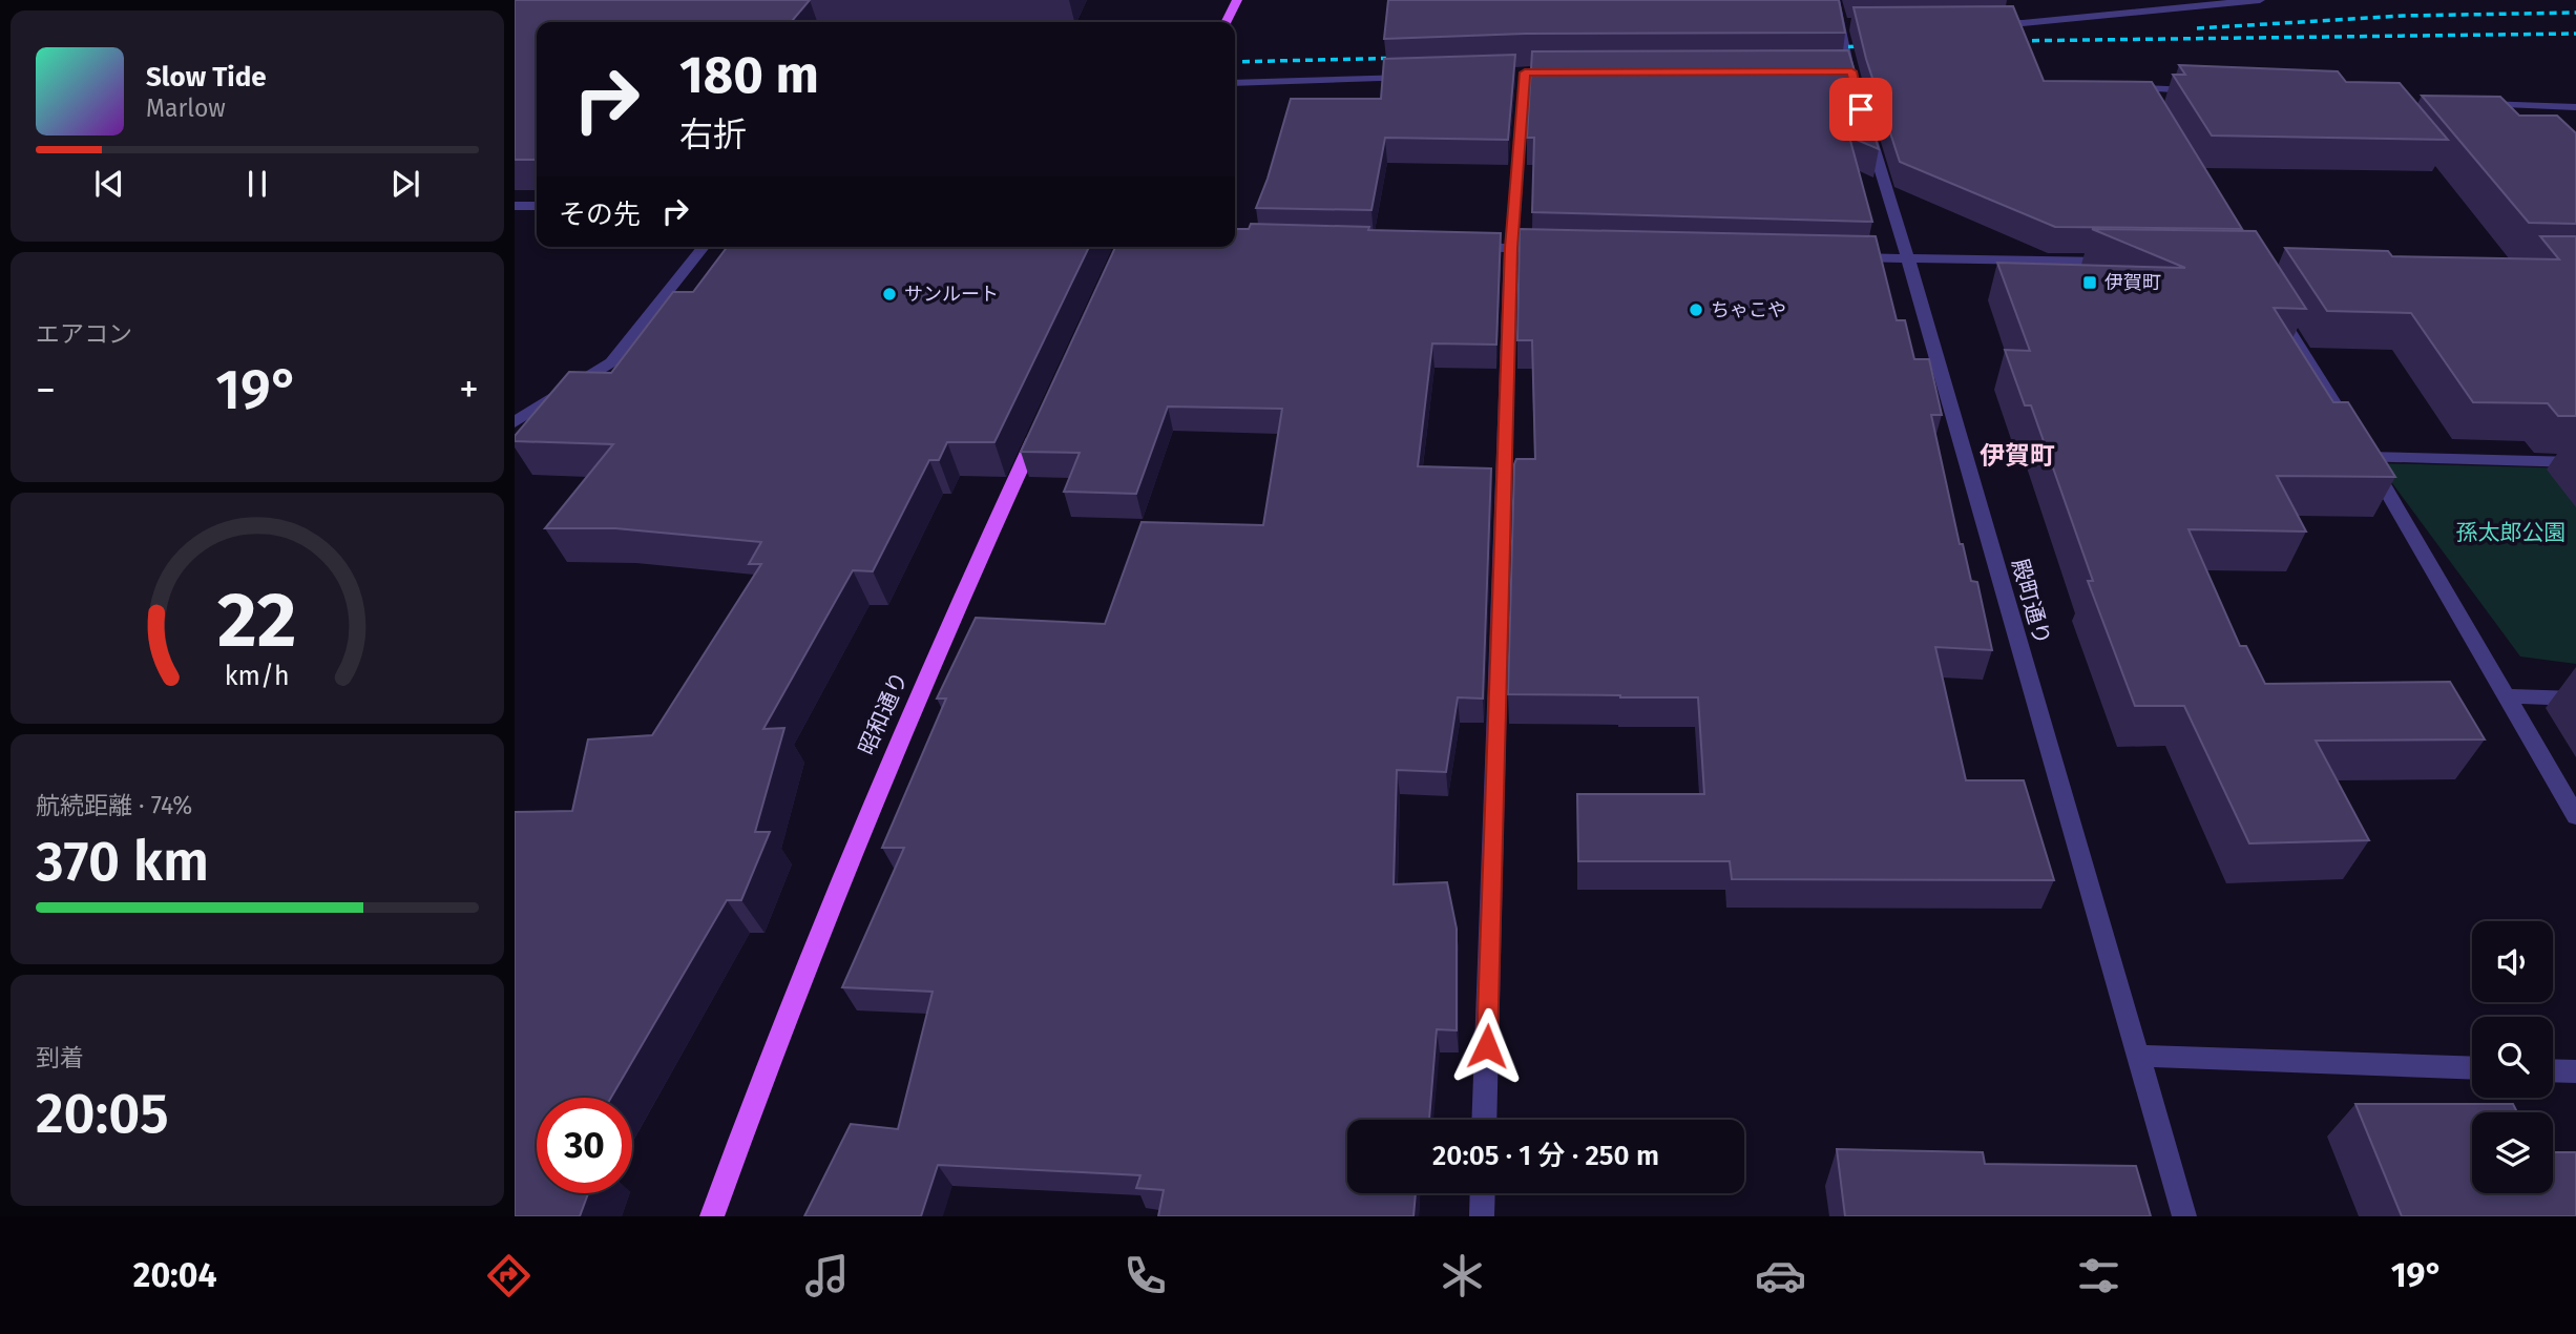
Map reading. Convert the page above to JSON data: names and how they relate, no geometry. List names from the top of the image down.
{
  "streets": {
    "main road": ["昭和通り"],
    "street": ["殿町通り"]
  },
  "districts": ["伊賀町"],
  "parks": ["孫太郎公園"],
  "places": {
    "transit": ["伊賀町"],
    "other": ["サンルート", "ちゃこや"]
  },
  "page": {
    "turn": ["180 m", "右折"],
    "song": ["Slow Tide", "Marlow"],
    "then": "その先",
    "tile": [
      "エアコン",
      ["航続距離 · 74%", "370 km"],
      ["到着", "20:05"]
    ],
    "heat": ["−", "19°", "+"],
    "limit": "30",
    "trip": "20:05 · 1 分 · 250 m",
    "tabs": ["20:04", "19°"],
    "gauge": ["22", "km/h"]
  }
}
